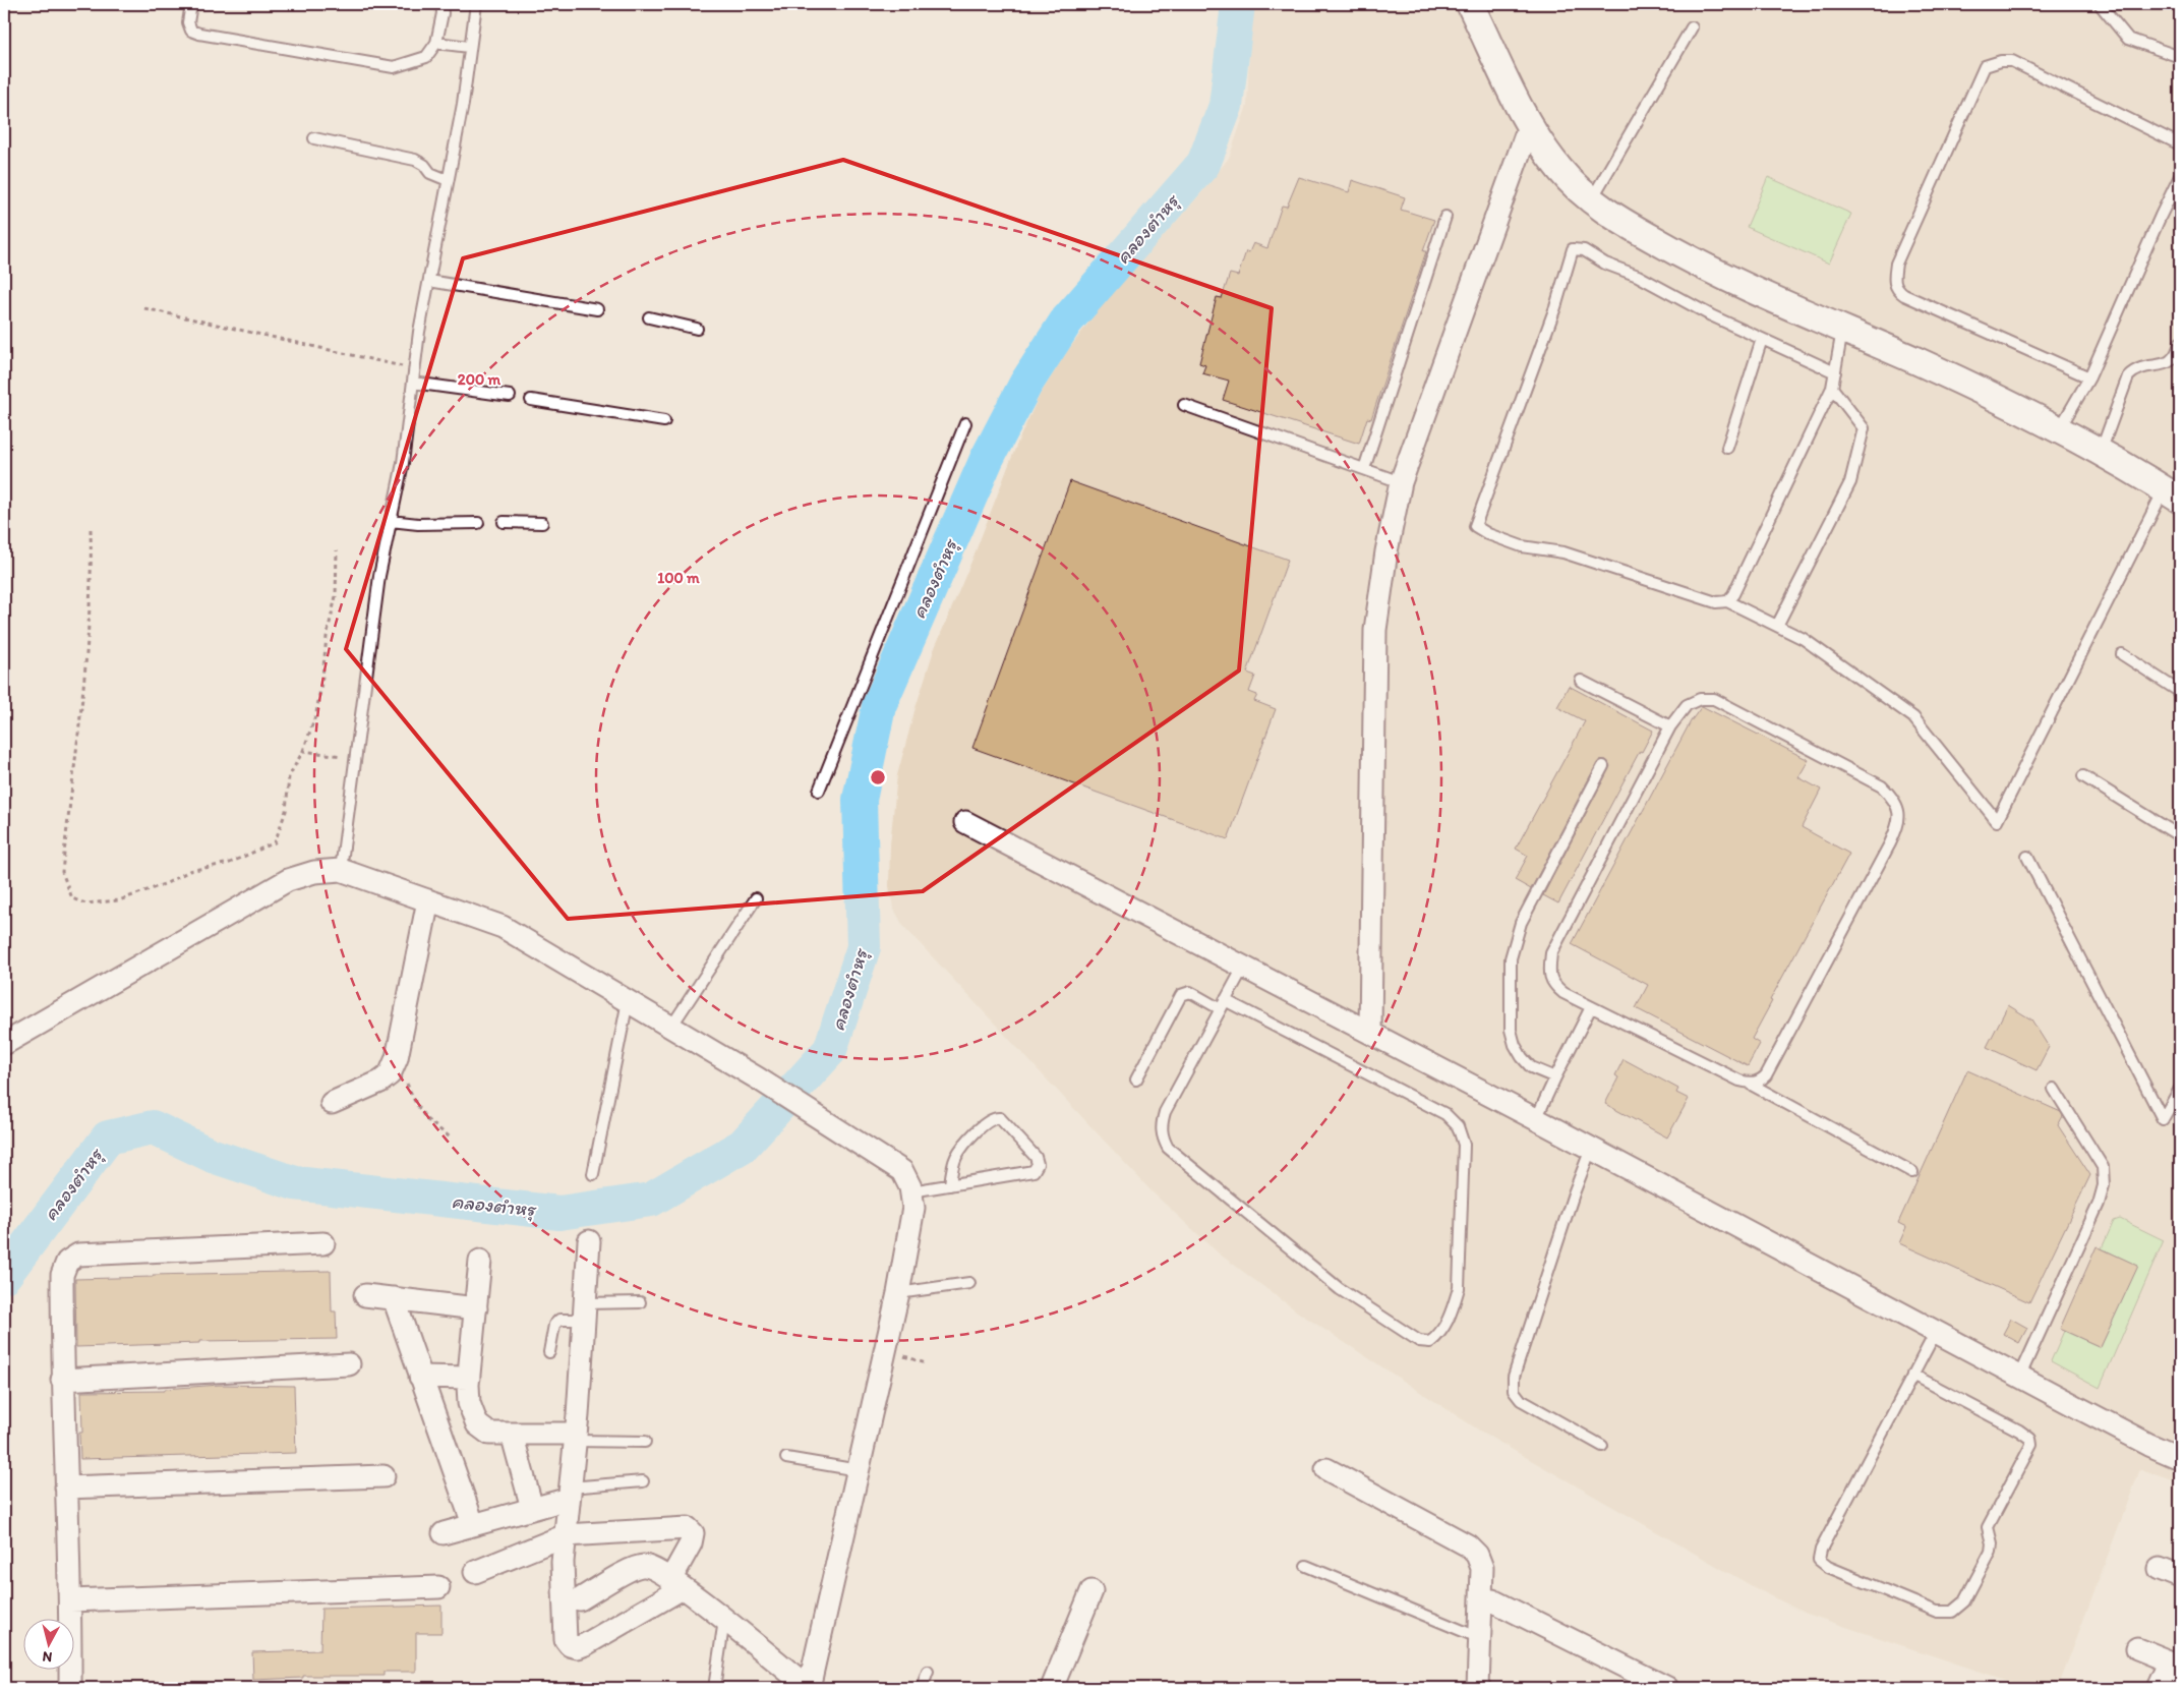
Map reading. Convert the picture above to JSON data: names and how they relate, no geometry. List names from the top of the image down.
{
  "water": ["คลองตำหรุ"],
  "north": "bottom",
  "rings": ["200 m", "100 m"]
}
